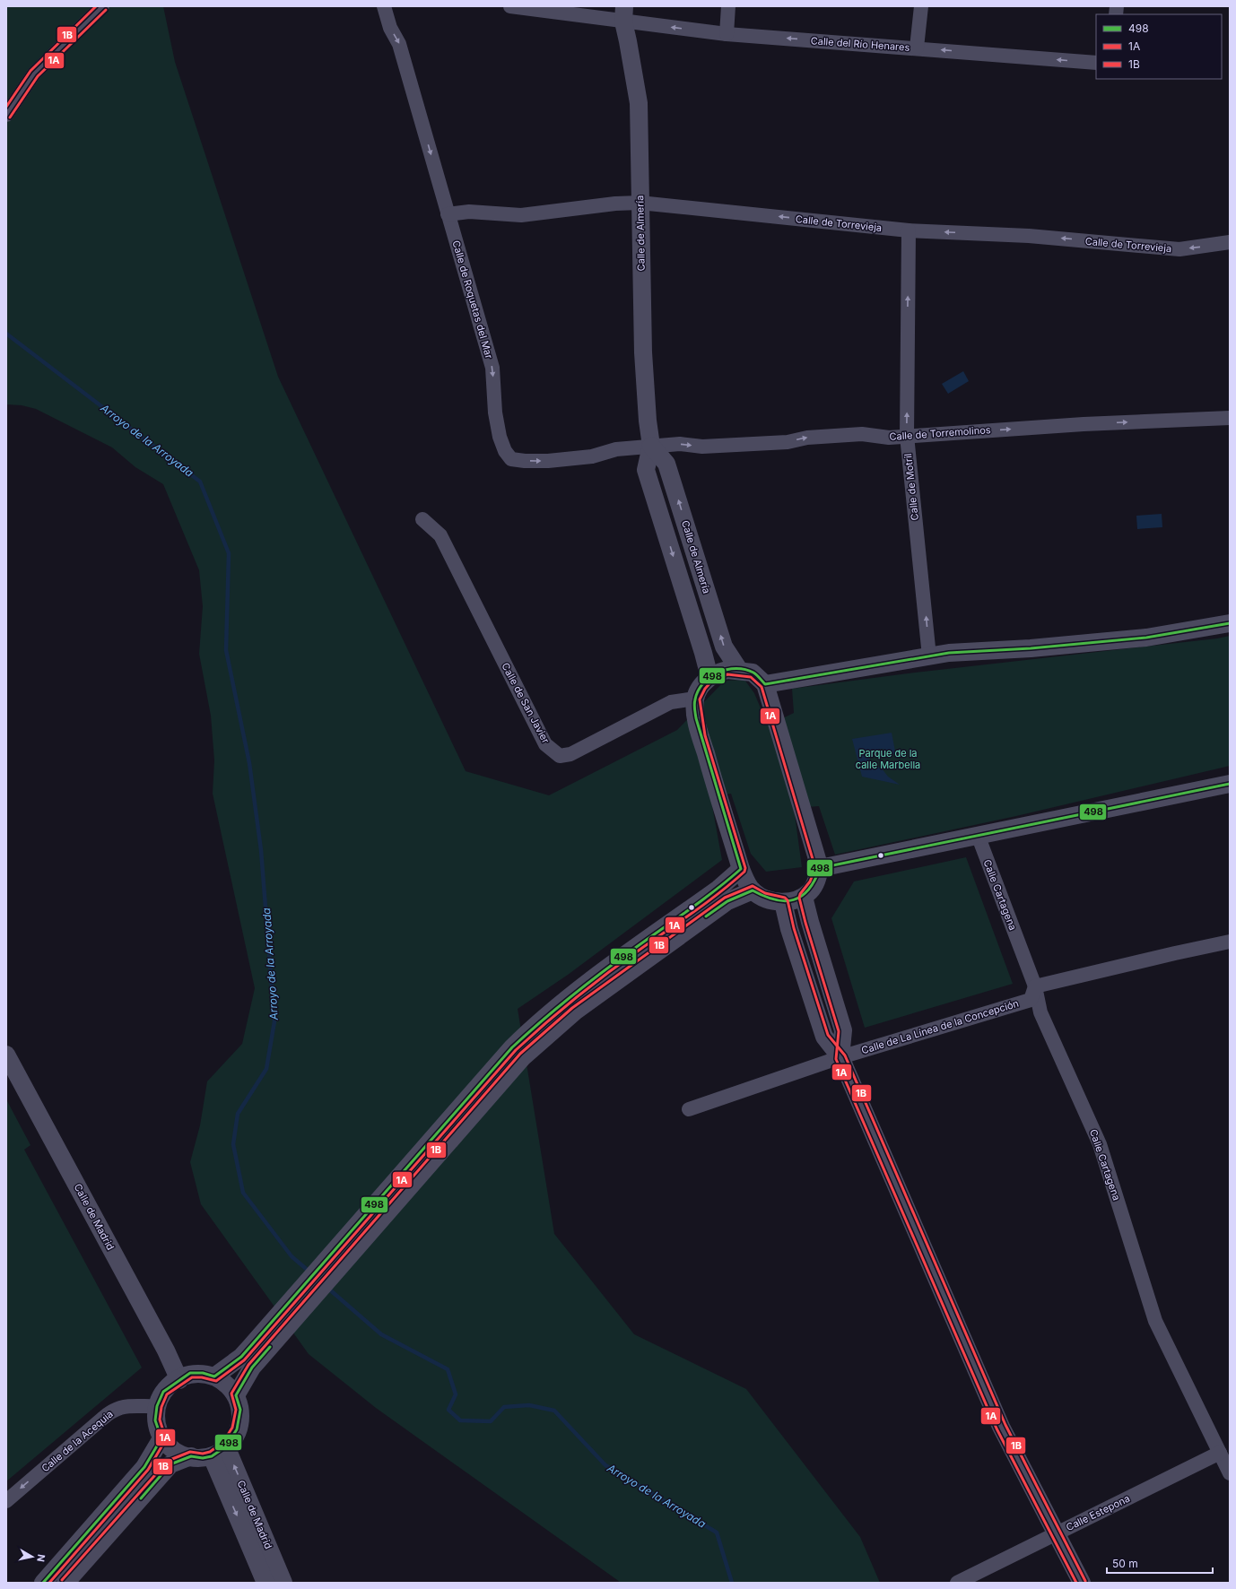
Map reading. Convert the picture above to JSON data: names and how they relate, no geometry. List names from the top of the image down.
{
  "streets": {
    "street": [
      "Calle del Río Henares",
      "Calle de Torrevieja",
      "Calle de Almería",
      "Calle de Roquetas del Mar",
      "Calle de Torremolinos",
      "Calle de Motril",
      "Calle de San Javier",
      "Calle Cartagena",
      "Calle de La Línea de la Concepción",
      "Calle de Madrid",
      "Calle de la Acequia",
      "Calle Estepona"
    ]
  },
  "crossings": [
    ["Calle del Río Henares", "Calle de Almería"],
    ["Calle de Torrevieja", "Calle de Almería"],
    ["Calle de Torrevieja", "Calle de Roquetas del Mar"],
    ["Calle de Torrevieja", "Calle de Motril"],
    ["Calle de Almería", "Calle de Roquetas del Mar"],
    ["Calle de Almería", "Calle de Torremolinos"],
    ["Calle de Roquetas del Mar", "Calle de Torremolinos"],
    ["Calle de Torremolinos", "Calle de Motril"],
    ["Calle Cartagena", "Calle de La Línea de la Concepción"],
    ["Calle Cartagena", "Calle Estepona"],
    ["Calle de Madrid", "Calle de la Acequia"]
  ],
  "one_way": [
    "Calle del Río Henares",
    "Calle de Torrevieja",
    "Calle de Roquetas del Mar",
    "Calle de Torremolinos",
    "Calle de Motril"
  ],
  "water": ["Arroyo de la Arroyada"],
  "parks": ["Parque de la calle Marbella"],
  "lines": ["transit line 1B", "transit line 1A", "transit line 498"],
  "legend": ["498", "1A", "1B"],
  "scale_bar": "50 m",
  "north": "right"
}
